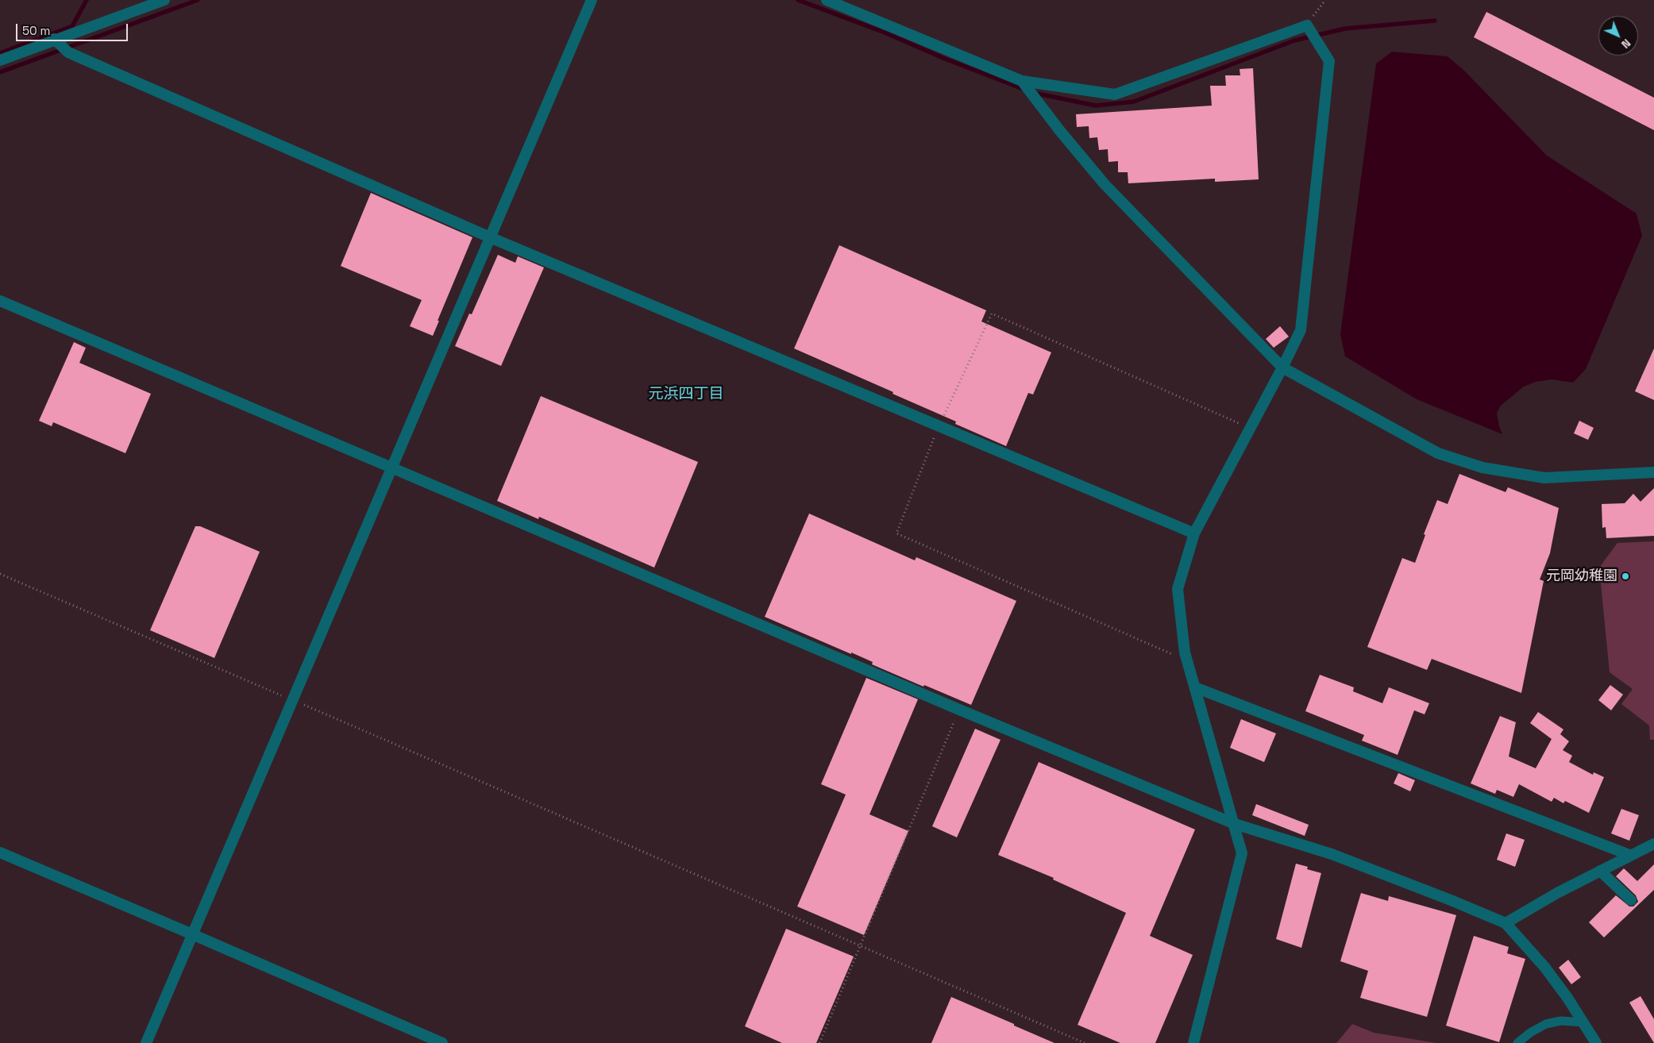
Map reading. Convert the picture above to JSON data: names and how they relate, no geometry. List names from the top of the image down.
{
  "districts": ["元浜四丁目"],
  "places": ["元岡幼稚園"],
  "scale_bar": "50 m",
  "north": "bottom right"
}
